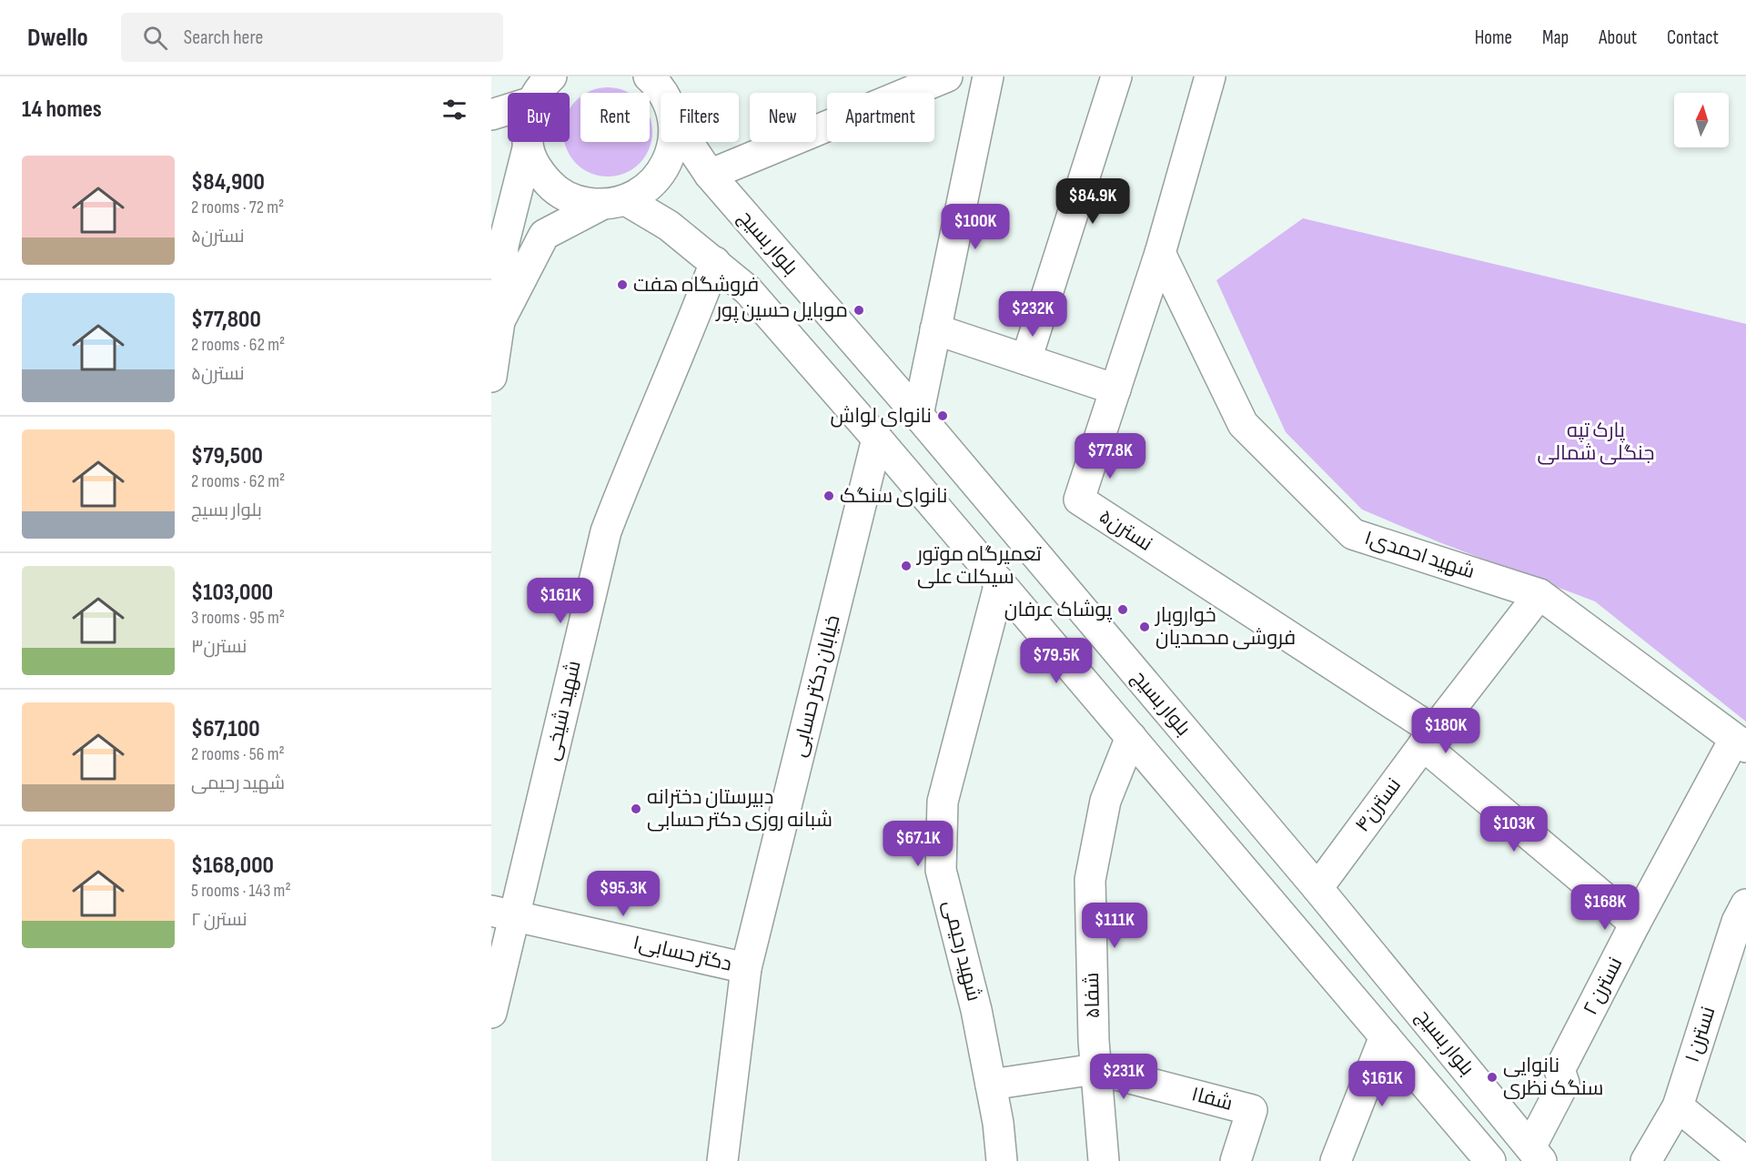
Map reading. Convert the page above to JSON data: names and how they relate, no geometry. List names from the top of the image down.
{
  "streets": {
    "street": [
      "بلوار بسیج",
      "نسترن۵",
      "شهید احمدی۱",
      "خیابان دکتر حسابی",
      "شهید شیخی",
      "نسترن۴",
      "شهید رحیمی",
      "دکتر حسابی۱",
      "نسترن ۲",
      "شفا۵",
      "نسترن ۱",
      "شفا۱"
    ]
  },
  "crossings": [
    ["بلوار بسیج", "خیابان دکتر حسابی"],
    ["بلوار بسیج", "شهید شیخی"],
    ["بلوار بسیج", "نسترن۴"],
    ["بلوار بسیج", "شهید رحیمی"],
    ["بلوار بسیج", "نسترن ۲"],
    ["بلوار بسیج", "شفا۵"],
    ["نسترن۵", "شهید احمدی۱"],
    ["نسترن۵", "نسترن۴"],
    ["شهید احمدی۱", "نسترن۴"],
    ["شهید احمدی۱", "نسترن ۲"],
    ["خیابان دکتر حسابی", "دکتر حسابی۱"],
    ["شهید شیخی", "دکتر حسابی۱"],
    ["شهید رحیمی", "شفا۱"],
    ["شفا۵", "شفا۱"]
  ],
  "parks": ["پارک تپه جنگلی شمالی"],
  "places": [
    "فروشگاه هفت",
    "موبایل حسین پور",
    "نانوای لواش",
    "نانوای سنگک",
    "تعمیرگاه موتور سیکلت علی",
    "پوشاک عرفان",
    "خواروبار فروشی محمدیان",
    "دبیرستان دخترانه شبانه روزی دکتر حسابی",
    "نانوایی سنگک نظری"
  ],
  "north": "top",
  "page": {
    "header": "Dwello",
    "search": "Search here",
    "nav": [
      "Home",
      "Map",
      "About",
      "Contact"
    ],
    "heading": "14 homes",
    "chip": [
      "Buy",
      "Rent",
      "Filters",
      "New",
      "Apartment"
    ],
    "list": [
      {
        "name": "$84,900",
        "note": "2 rooms · 72 m² · نسترن۵"
      },
      {
        "name": "$77,800",
        "note": "2 rooms · 62 m² · نسترن۵"
      },
      {
        "name": "$79,500",
        "note": "2 rooms · 62 m² · بلوار بسیج"
      },
      {
        "name": "$103,000",
        "note": "3 rooms · 95 m² · نسترن۳"
      },
      {
        "name": "$67,100",
        "note": "2 rooms · 56 m² · شهید رحیمی"
      },
      {
        "name": "$168,000",
        "note": "5 rooms · 143 m² · نسترن ۲"
      }
    ],
    "price": [
      "$84.9K",
      "$100K",
      "$232K",
      "$77.8K",
      "$161K",
      "$79.5K",
      "$180K",
      "$103K",
      "$67.1K",
      "$95.3K",
      "$168K",
      "$111K",
      "$231K",
      "$161K"
    ]
  }
}
